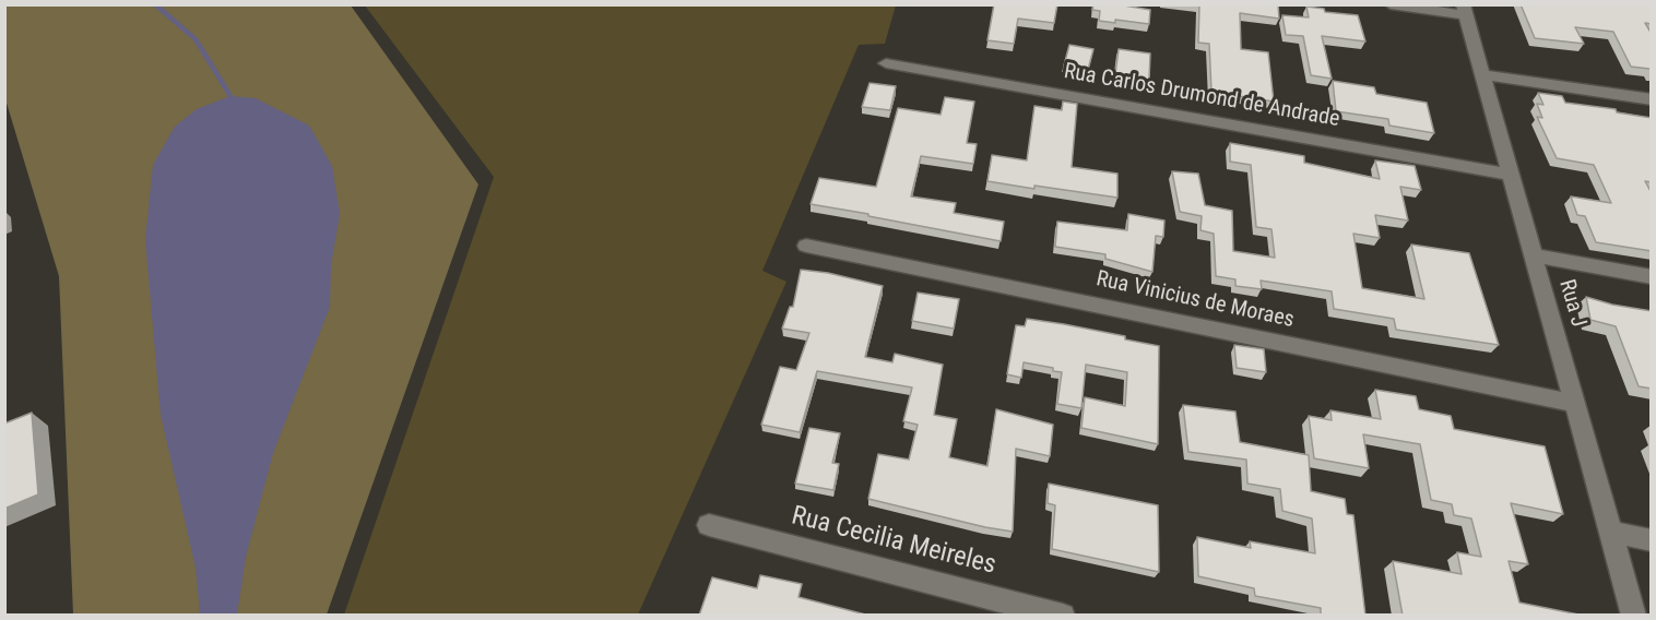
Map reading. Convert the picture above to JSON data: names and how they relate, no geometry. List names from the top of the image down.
{
  "streets": {
    "street": [
      "Rua Carlos Drumond de Andrade",
      "Rua Vinicius de Moraes",
      "Rua J",
      "Rua Cecilia Meireles"
    ]
  },
  "crossings": [
    ["Rua Carlos Drumond de Andrade", "Rua J"],
    ["Rua Vinicius de Moraes", "Rua J"]
  ]
}
